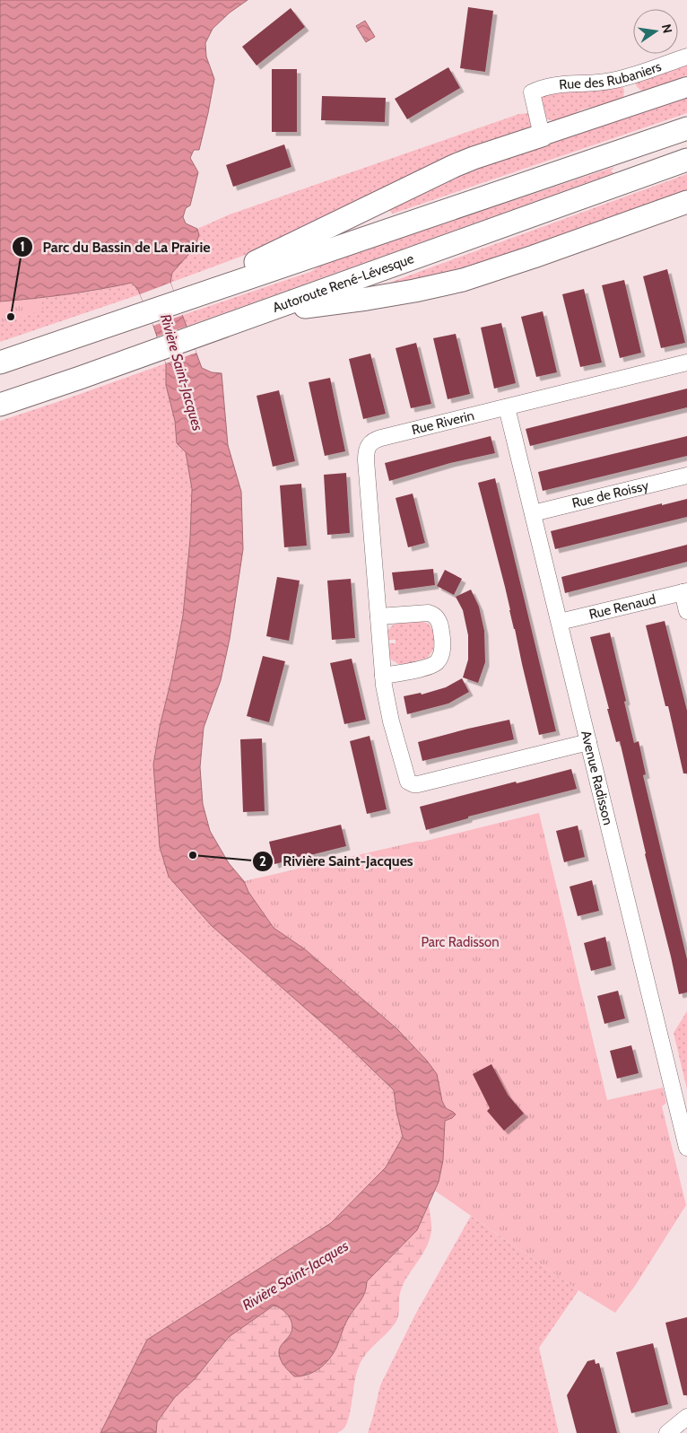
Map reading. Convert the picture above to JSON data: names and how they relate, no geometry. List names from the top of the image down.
{
  "streets": {
    "highway": ["Autoroute René-Lévesque"],
    "street": [
      "Rue des Rubaniers",
      "Rue Riverin",
      "Rue de Roissy",
      "Rue Renaud",
      "Avenue Radisson"
    ]
  },
  "crossings": [
    ["Rue Riverin", "Avenue Radisson"],
    ["Rue de Roissy", "Avenue Radisson"],
    ["Rue Renaud", "Avenue Radisson"]
  ],
  "water": ["Rivière Saint-Jacques"],
  "parks": ["Parc Radisson"],
  "places": ["Parc du Bassin de La Prairie", "Rivière Saint-Jacques"],
  "north": "right"
}
